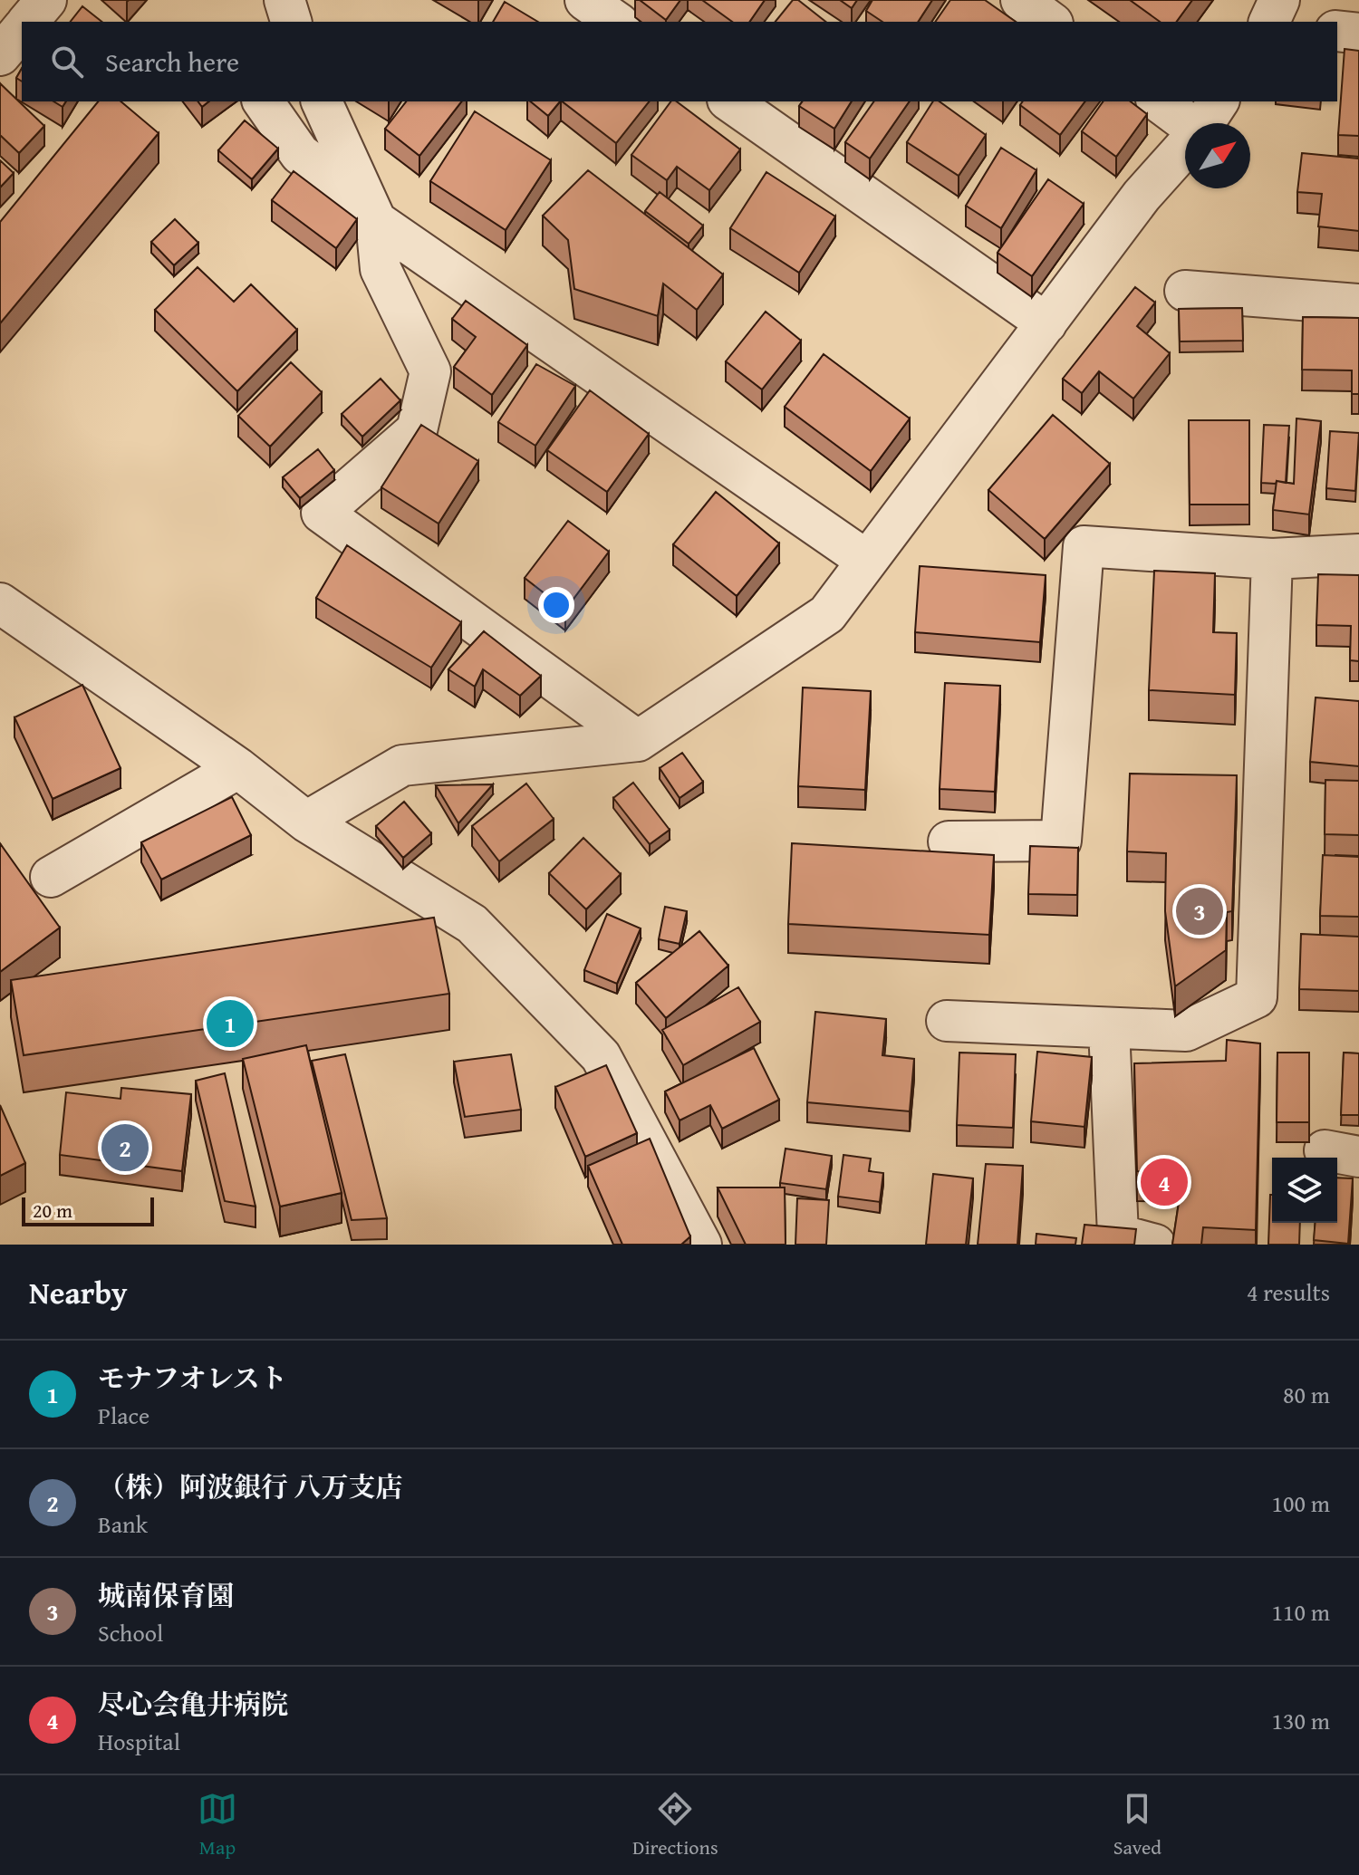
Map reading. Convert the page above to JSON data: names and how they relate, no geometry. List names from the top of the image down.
{
  "scale_bar": "20 m",
  "north": "top right",
  "page": {
    "search": "Search here",
    "pins": [
      "3",
      "1",
      "2",
      "4"
    ],
    "scale": "20 m",
    "heading": ["Nearby", "4 results"],
    "list": [
      {
        "mark": "1",
        "name": "モナフオレスト",
        "note": "Place",
        "value": "80 m"
      },
      {
        "mark": "2",
        "name": "（株）阿波銀行 八万支店",
        "note": "Bank",
        "value": "100 m"
      },
      {
        "mark": "3",
        "name": "城南保育園",
        "note": "School",
        "value": "110 m"
      },
      {
        "mark": "4",
        "name": "尽心会亀井病院",
        "note": "Hospital",
        "value": "130 m"
      }
    ],
    "nav": ["Map", "Directions", "Saved"]
  }
}
